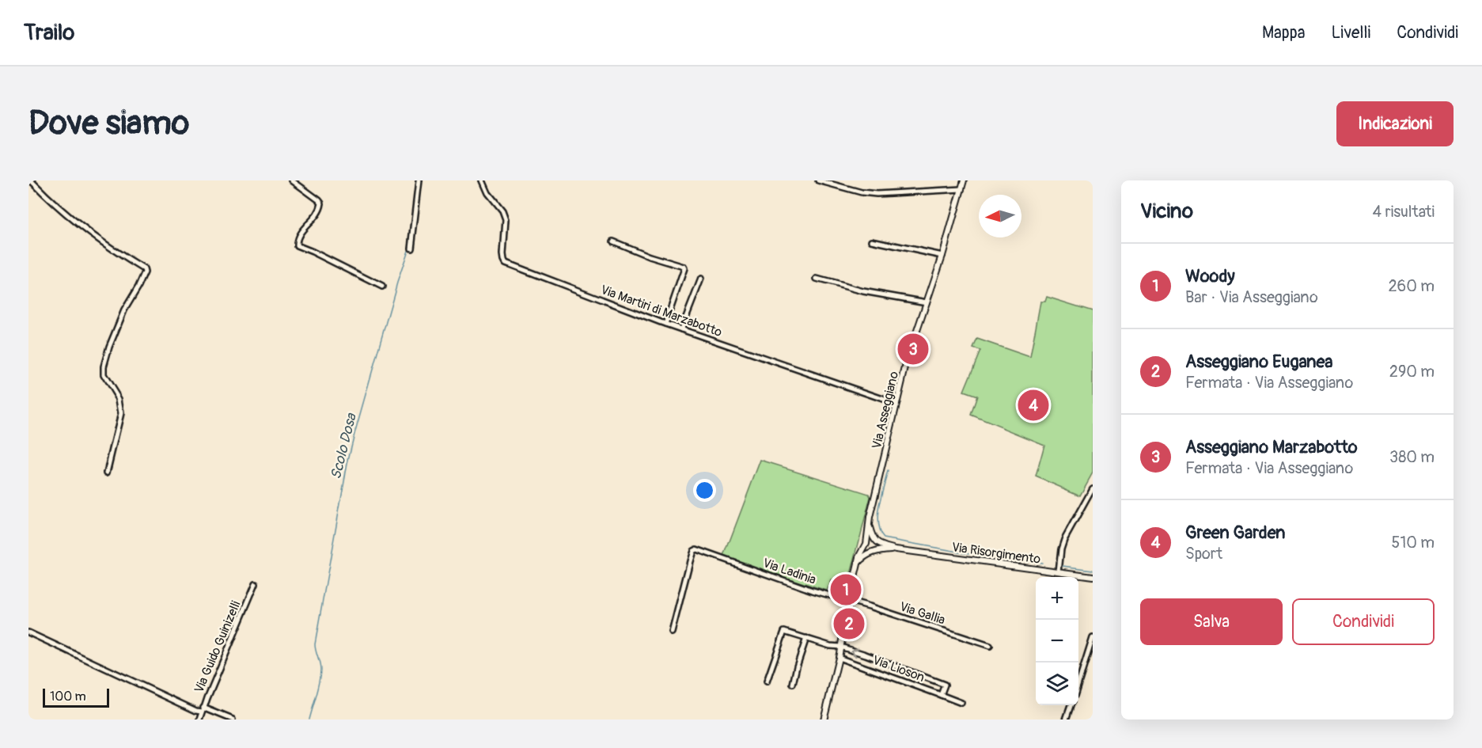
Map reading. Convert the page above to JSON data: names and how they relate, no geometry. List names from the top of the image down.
{
  "streets": {
    "street": [
      "Via Martiri di Marzabotto",
      "Via Asseggiano",
      "Via Risorgimento",
      "Via Ladinia",
      "Via Gallia",
      "Via Guido Guinizelli",
      "Via Lioson"
    ]
  },
  "crossings": [
    ["Via Martiri di Marzabotto", "Via Asseggiano"],
    ["Via Asseggiano", "Via Risorgimento"],
    ["Via Asseggiano", "Via Ladinia"],
    ["Via Asseggiano", "Via Gallia"],
    ["Via Asseggiano", "Via Lioson"],
    ["Via Ladinia", "Via Gallia"]
  ],
  "water": ["Scolo Dosa"],
  "scale_bar": "100 m",
  "north": "left",
  "page": {
    "header": "Trailo",
    "nav": ["Mappa", "Livelli", "Condividi"],
    "buttons": [
      "Indicazioni",
      ["Salva", "Condividi"]
    ],
    "title": "Dove siamo",
    "heading": ["Vicino", "4 risultati"],
    "list": [
      {
        "mark": "1",
        "name": "Woody",
        "note": "Bar · Via Asseggiano",
        "value": "260 m"
      },
      {
        "mark": "2",
        "name": "Asseggiano Euganea",
        "note": "Fermata · Via Asseggiano",
        "value": "290 m"
      },
      {
        "mark": "3",
        "name": "Asseggiano Marzabotto",
        "note": "Fermata · Via Asseggiano",
        "value": "380 m"
      },
      {
        "mark": "4",
        "name": "Green Garden",
        "note": "Sport",
        "value": "510 m"
      }
    ],
    "pins": [
      "3",
      "4",
      "1",
      "2"
    ],
    "map_buttons": ["+", "−"],
    "scale": "100 m"
  }
}
